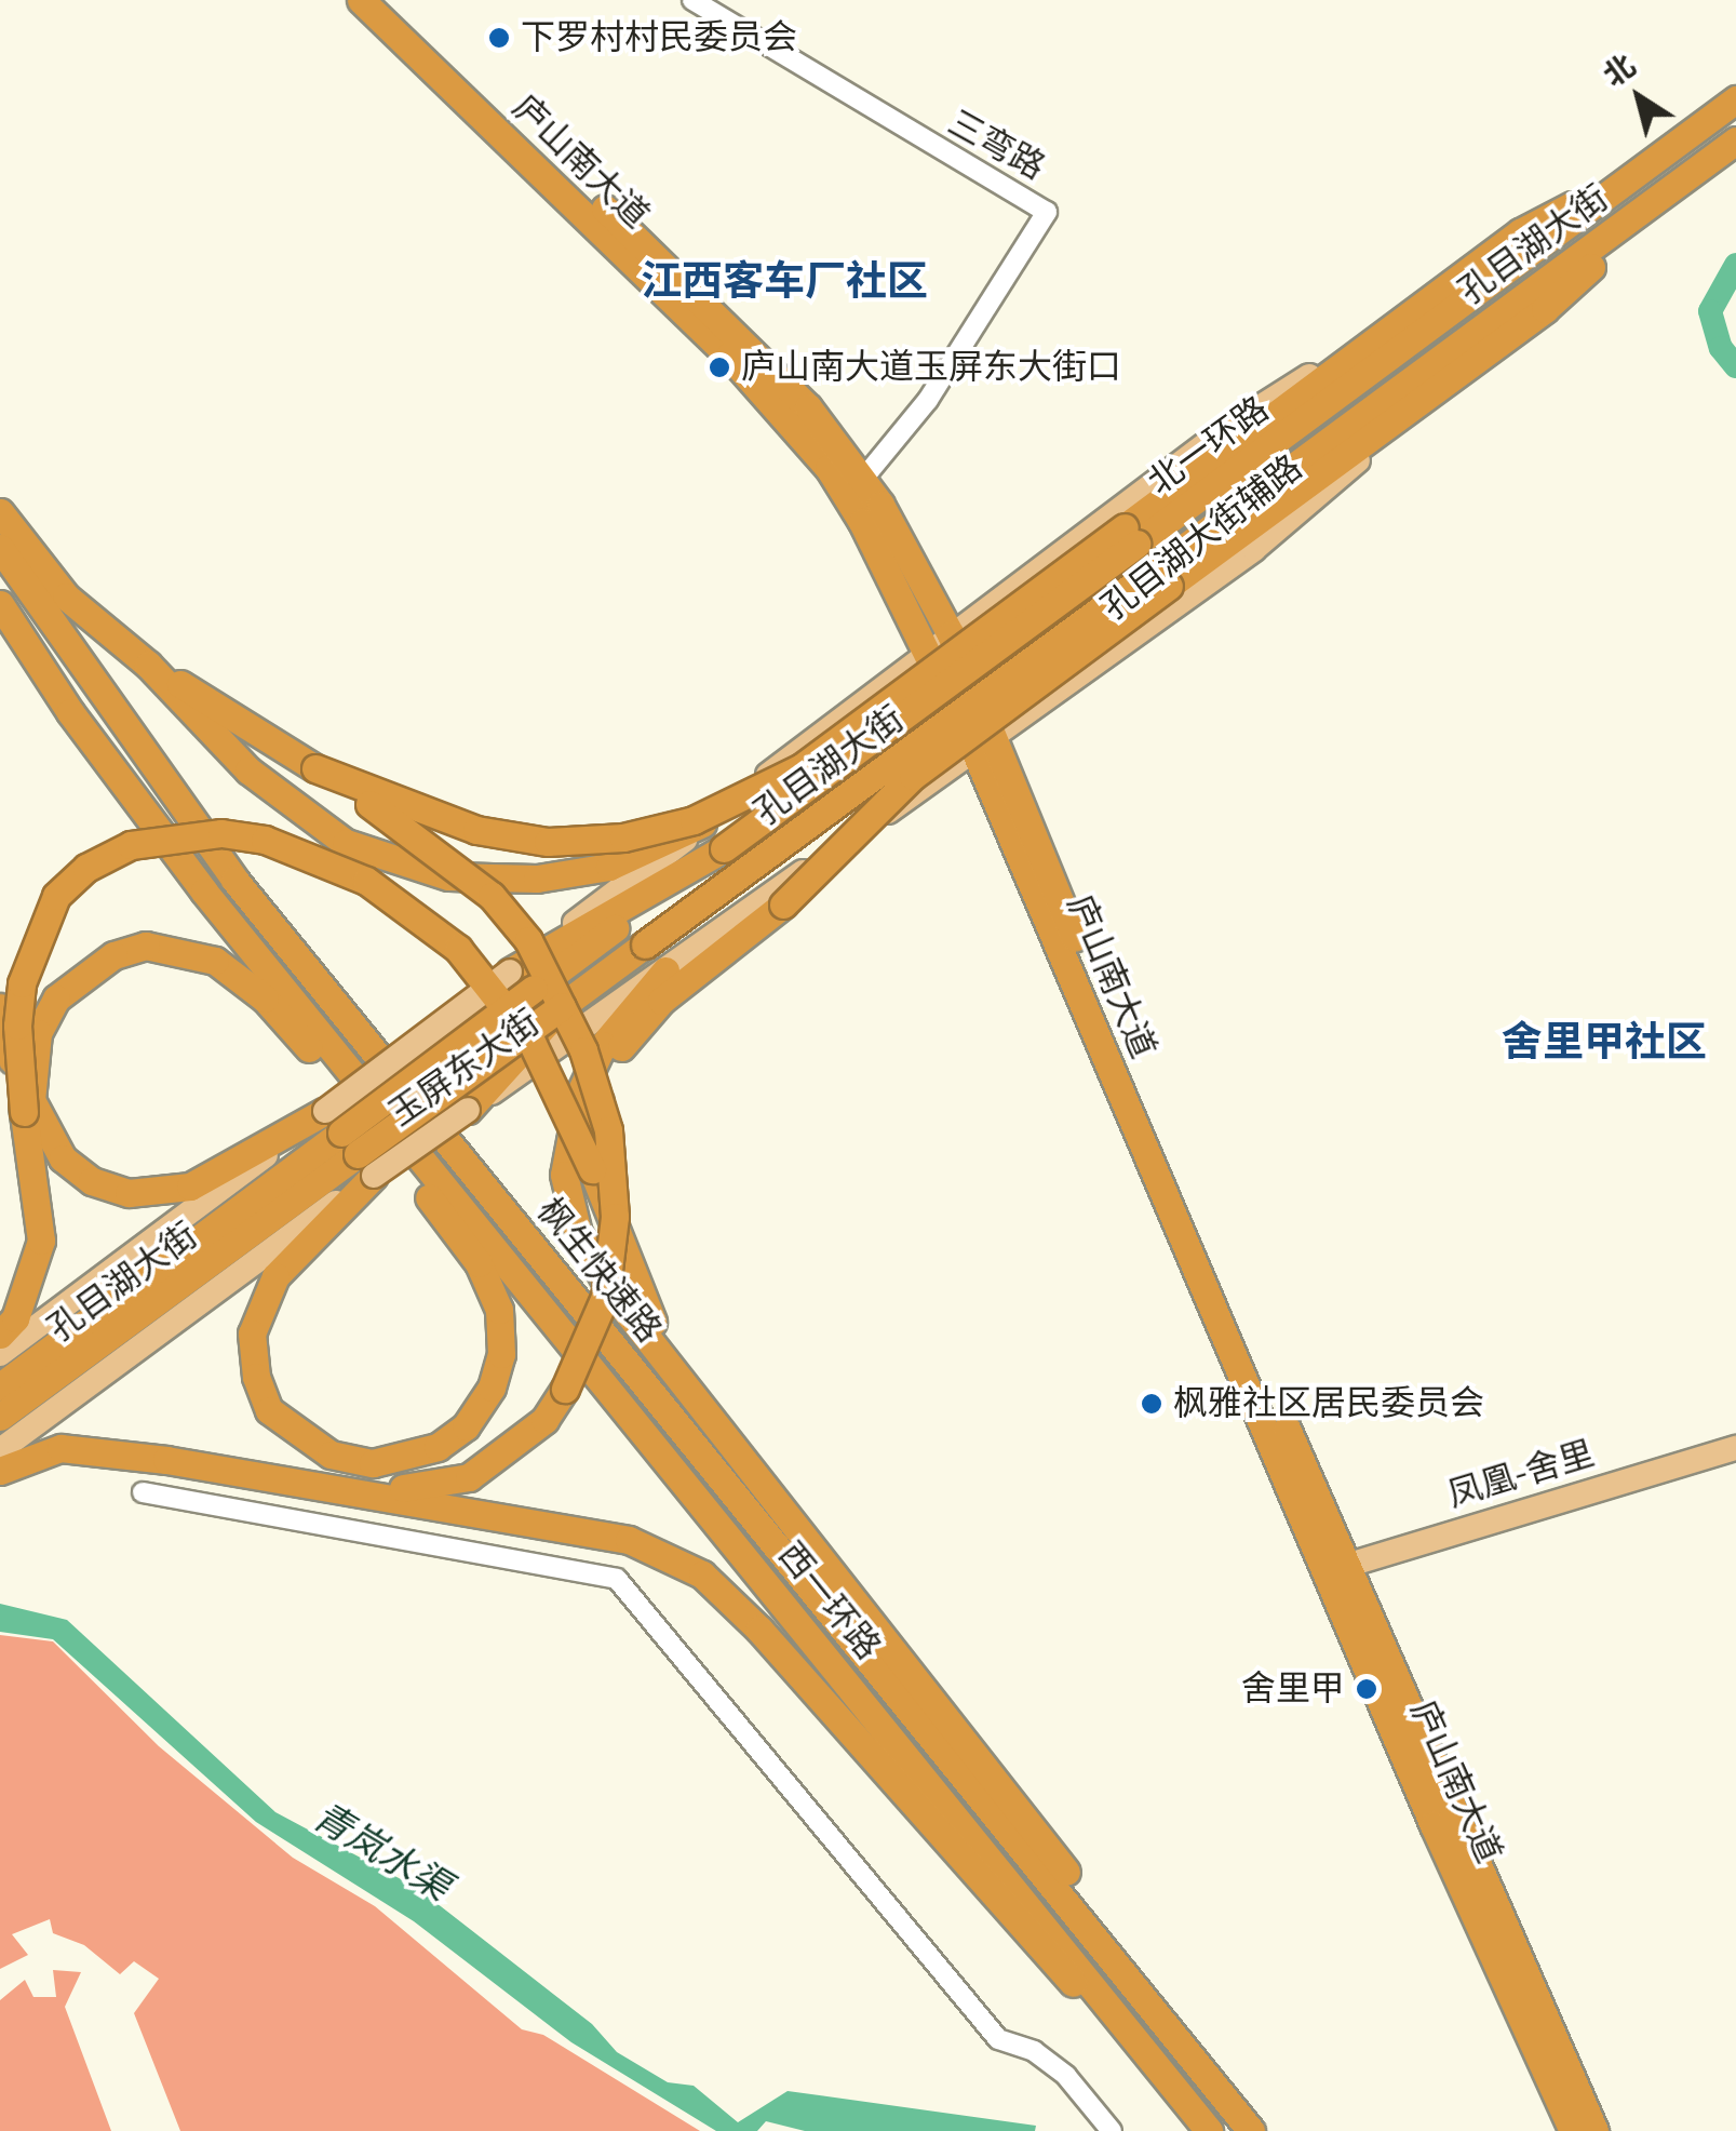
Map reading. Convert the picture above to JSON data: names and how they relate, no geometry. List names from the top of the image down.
{
  "streets": {
    "highway": [
      "庐山南大道",
      "孔目湖大街",
      "北一环路",
      "枫生快速路",
      "西一环路"
    ],
    "main road": ["孔目湖大街辅路", "玉屏东大街", "凤凰-舍里"],
    "street": ["三弯路"]
  },
  "crossings": [
    ["三弯路", "庐山南大道"],
    ["庐山南大道", "孔目湖大街辅路"],
    ["庐山南大道", "玉屏东大街"],
    ["庐山南大道", "凤凰-舍里"],
    ["孔目湖大街", "北一环路"],
    ["孔目湖大街", "玉屏东大街"],
    ["孔目湖大街辅路", "玉屏东大街"]
  ],
  "districts": ["江西客车厂社区", "舍里甲社区"],
  "water": ["青岚水渠"],
  "places": [
    "下罗村村民委员会",
    "庐山南大道玉屏东大街口",
    "枫雅社区居民委员会",
    "舍里甲"
  ],
  "north": "top left"
}
